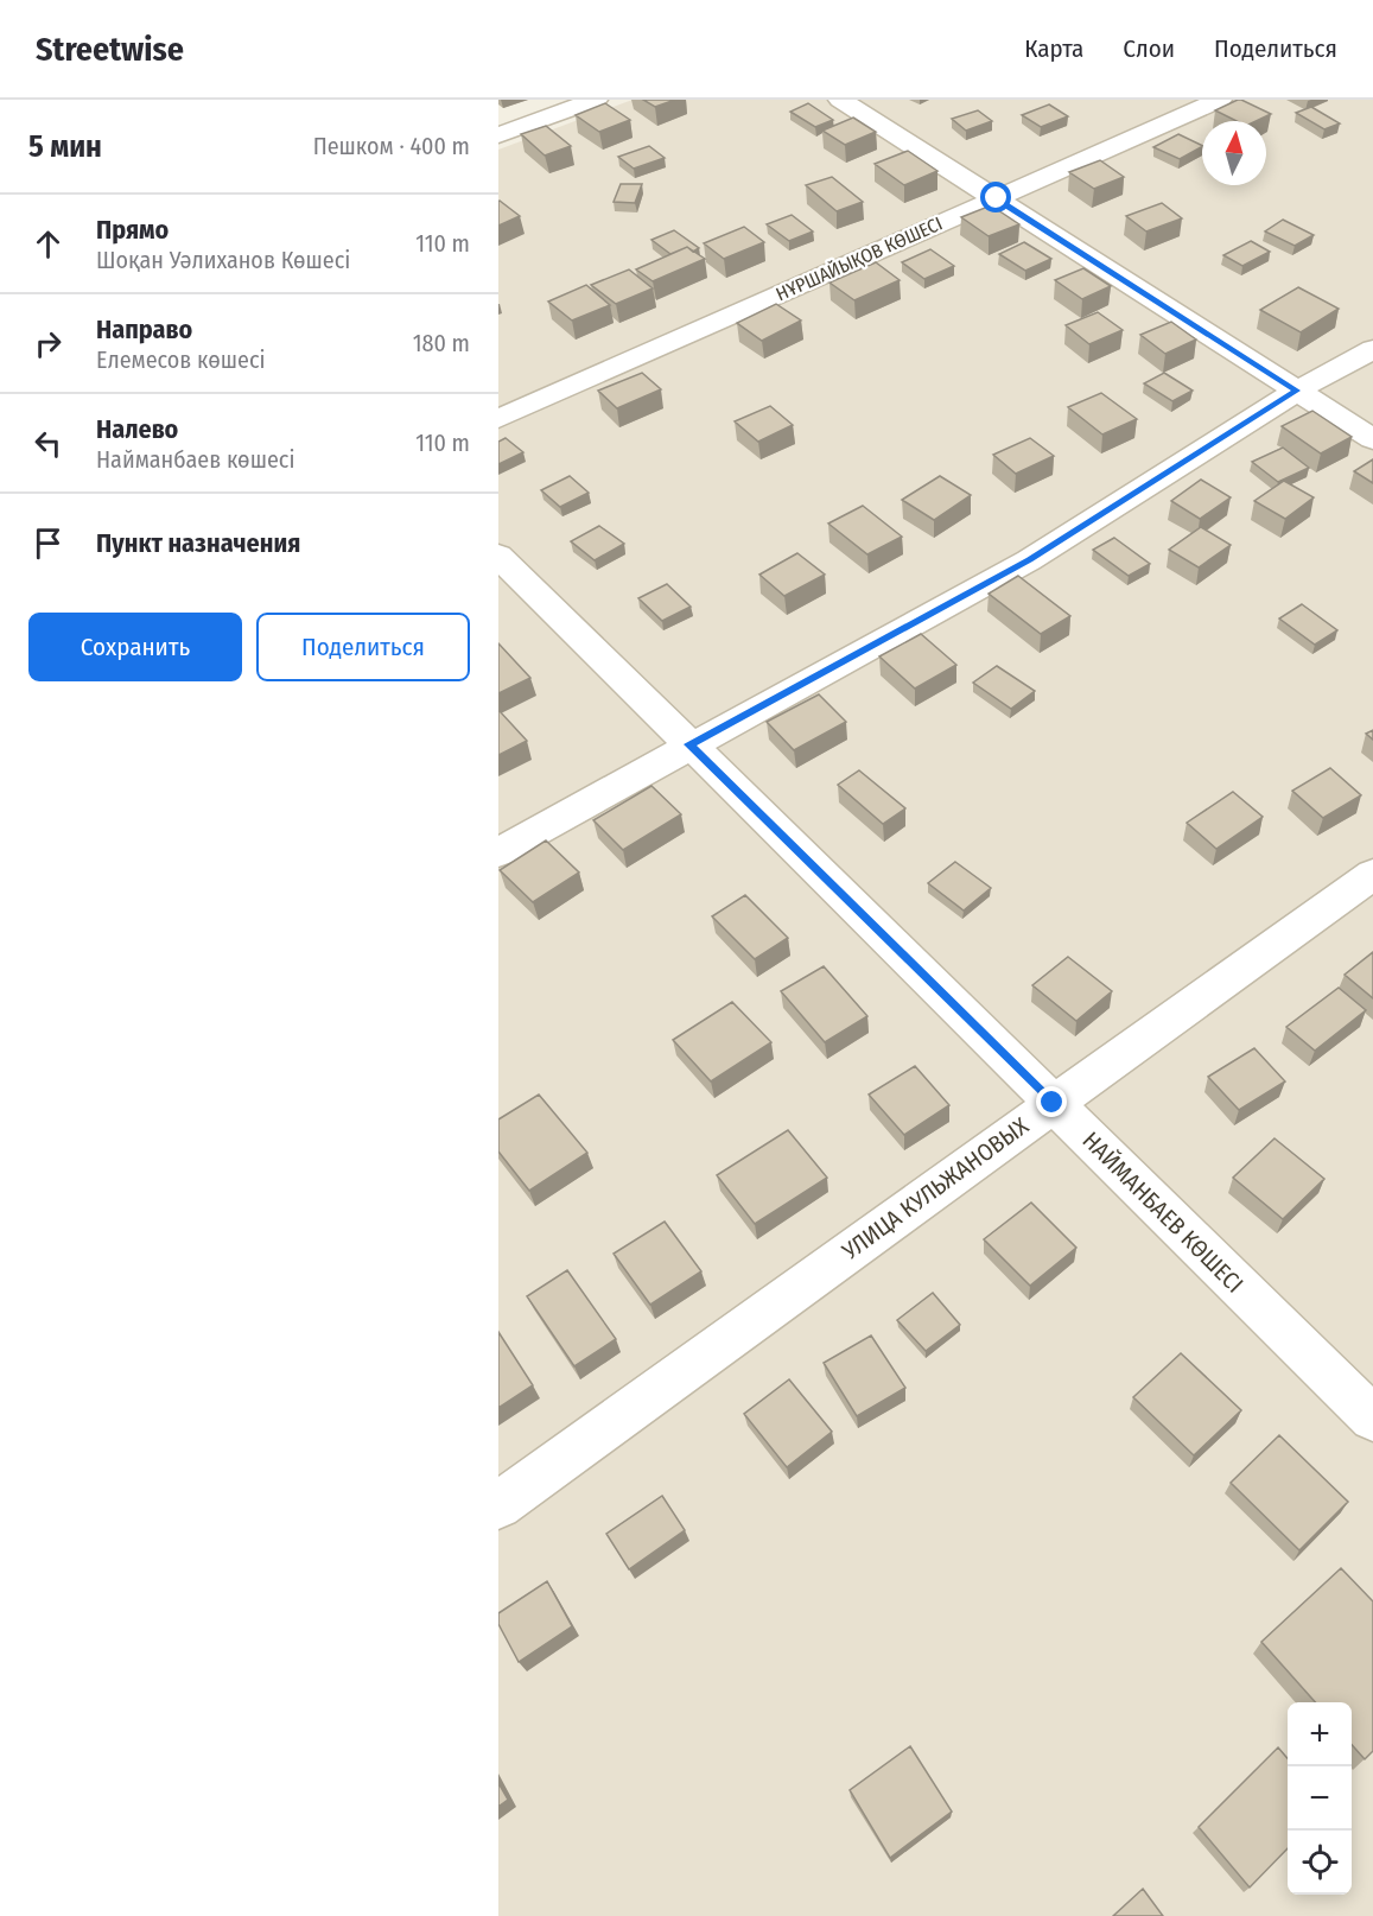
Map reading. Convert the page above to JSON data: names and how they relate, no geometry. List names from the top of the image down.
{
  "streets": {
    "street": ["НҰРШАЙЫҚОВ КӨШЕСІ", "УЛИЦА КУЛЬЖАНОВЫХ", "НАЙМАНБАЕВ КӨШЕСІ"]
  },
  "crossings": [
    ["УЛИЦА КУЛЬЖАНОВЫХ", "НАЙМАНБАЕВ КӨШЕСІ"]
  ],
  "north": "top",
  "page": {
    "header": "Streetwise",
    "nav": ["Карта", "Слои", "Поделиться"],
    "heading": ["5 мин", "Пешком · 400 m"],
    "list": [
      ["Прямо", "Шоқан Уәлиханов Көшесі", "110 m"],
      ["Направо", "Елемесов көшесі", "180 m"],
      ["Налево", "Найманбаев көшесі", "110 m"],
      "Пункт назначения"
    ],
    "buttons": ["Сохранить", "Поделиться"],
    "map_buttons": ["+", "−"]
  }
}
